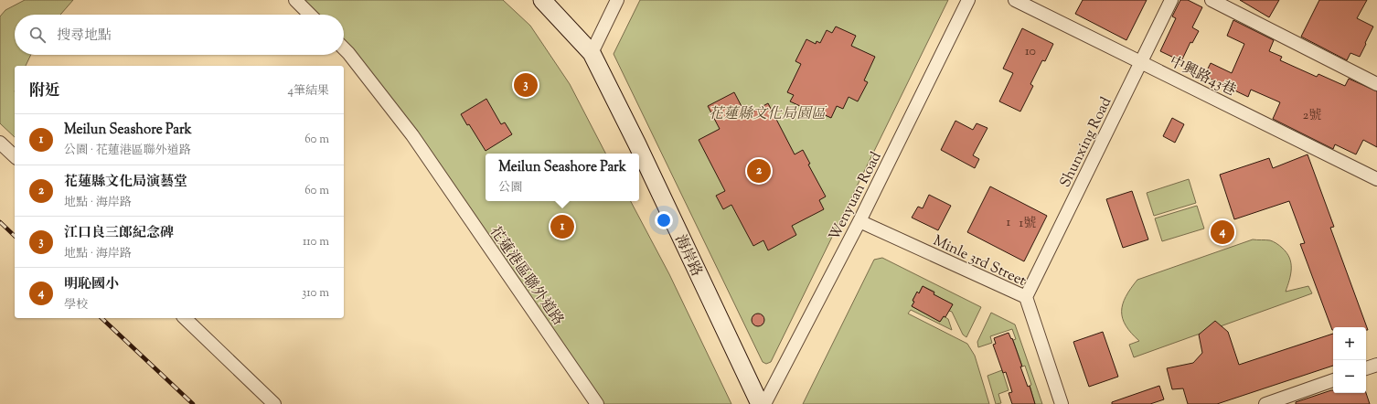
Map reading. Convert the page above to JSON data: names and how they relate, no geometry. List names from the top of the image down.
{
  "streets": {
    "main road": ["海岸路"],
    "street": [
      "中興路43巷",
      "Shunxing Road",
      "Wenyuan Road",
      "Minle 3rd Street",
      "花蓮港區聯外道路"
    ]
  },
  "crossings": [
    ["中興路43巷", "Shunxing Road"],
    ["Shunxing Road", "Minle 3rd Street"],
    ["Wenyuan Road", "Minle 3rd Street"]
  ],
  "parks": ["花蓮縣文化局園區"],
  "house_numbers": [
    "10",
    "2號",
    "1",
    "1號"
  ],
  "page": {
    "search": "搜尋地點",
    "heading": ["附近", "4筆結果"],
    "pins": [
      "3",
      "2",
      "1",
      "4"
    ],
    "list": [
      {
        "mark": "1",
        "name": "Meilun Seashore Park",
        "note": "公園 · 花蓮港區聯外道路",
        "value": "60 m"
      },
      {
        "mark": "2",
        "name": "花蓮縣文化局演藝堂",
        "note": "地點 · 海岸路",
        "value": "60 m"
      },
      {
        "mark": "3",
        "name": "江口良三郎紀念碑",
        "note": "地點 · 海岸路",
        "value": "110 m"
      },
      {
        "mark": "4",
        "name": "明恥國小",
        "note": "學校",
        "value": "310 m"
      }
    ],
    "popup": ["Meilun Seashore Park", "公園"],
    "map_buttons": ["+", "−"]
  }
}
